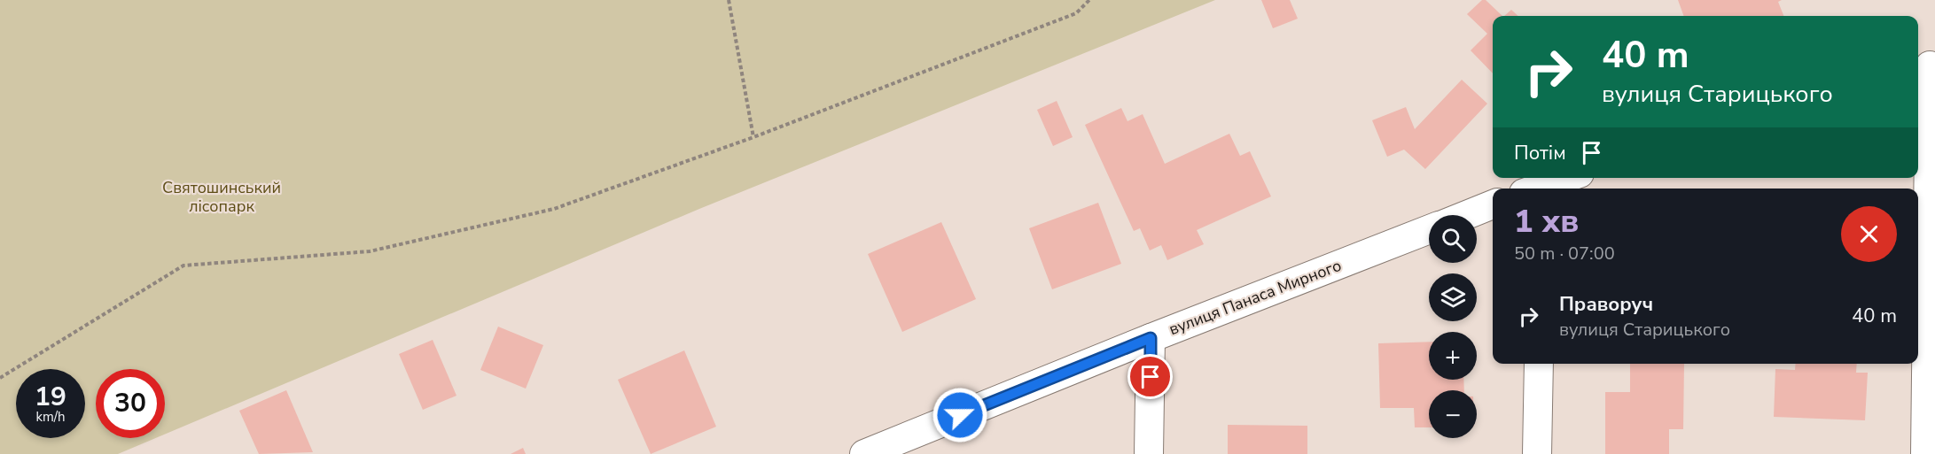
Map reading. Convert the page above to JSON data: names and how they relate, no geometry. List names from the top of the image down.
{
  "streets": {
    "street": ["вулиця Панаса Мирного"]
  },
  "parks": ["Святошинський лісопарк"],
  "page": {
    "turn": ["40 m", "вулиця Старицького"],
    "then": "Потім",
    "heading": ["1 хв", "50 m · 07:00"],
    "map_buttons": ["+", "−"],
    "list": [
      {
        "name": "Праворуч",
        "note": "вулиця Старицького",
        "value": "40 m"
      }
    ],
    "speed": "19 km/h",
    "limit": "30"
  }
}
